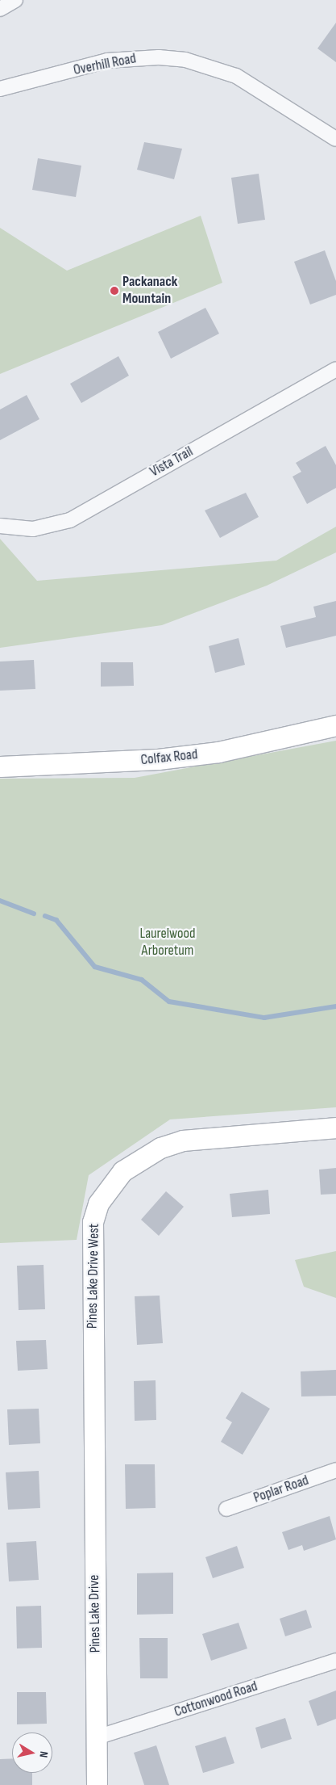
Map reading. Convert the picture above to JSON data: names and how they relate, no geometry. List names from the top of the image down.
{
  "streets": {
    "street": [
      "Overhill Road",
      "Vista Trail",
      "Colfax Road",
      "Pines Lake Drive West",
      "Poplar Road",
      "Pines Lake Drive",
      "Cottonwood Road"
    ]
  },
  "crossings": [
    ["Pines Lake Drive West", "Pines Lake Drive"],
    ["Pines Lake Drive", "Cottonwood Road"]
  ],
  "parks": ["Laurelwood Arboretum"],
  "places": ["Packanack Mountain"],
  "north": "right"
}
